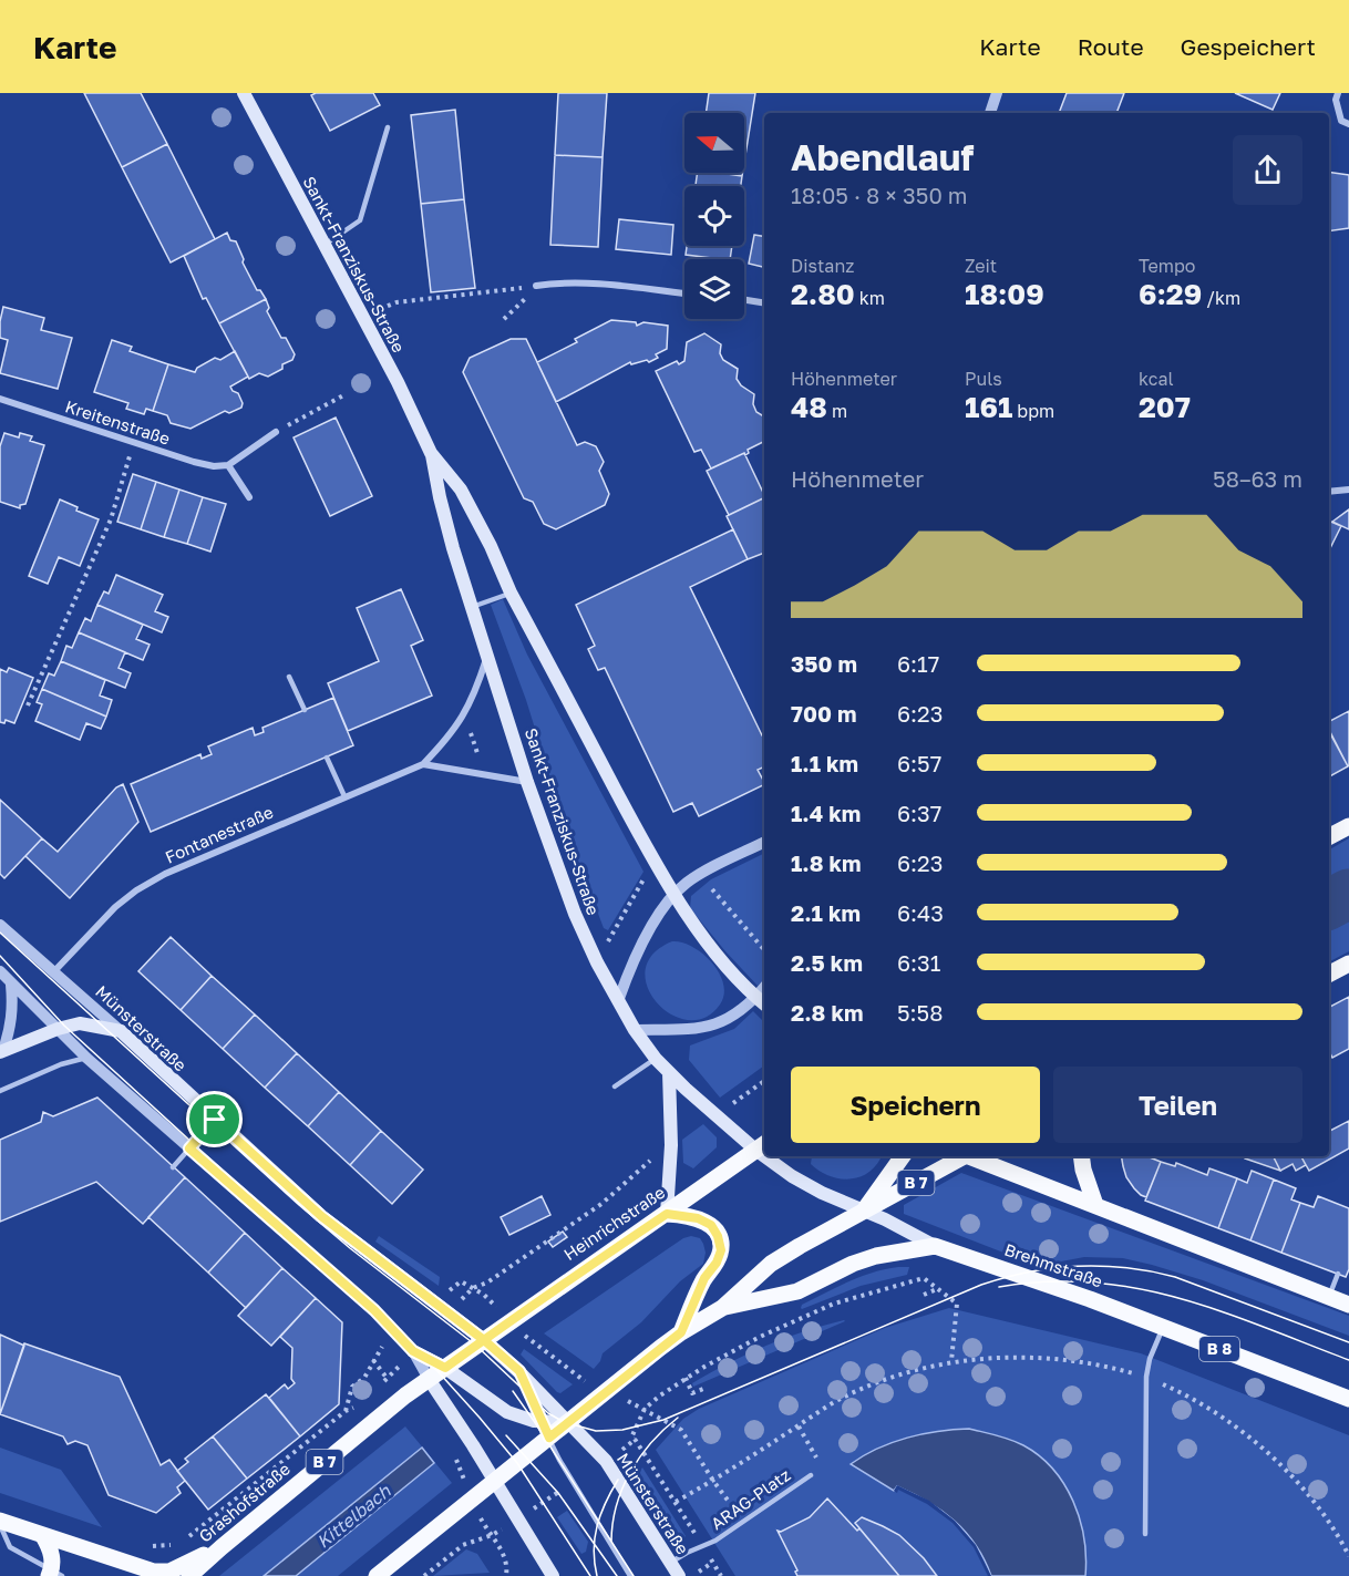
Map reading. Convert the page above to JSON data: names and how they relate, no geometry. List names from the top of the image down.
{
  "streets": {
    "main road": [
      "Sankt-Franziskus-Straße",
      "Münsterstraße",
      "B 7",
      "Heinrichstraße",
      "Brehmstraße",
      "B 8",
      "Grashofstraße"
    ],
    "street": ["Kreitenstraße", "Fontanestraße"],
    "lane": ["ARAG-Platz"]
  },
  "crossings": [
    ["Sankt-Franziskus-Straße", "Fontanestraße"],
    ["Sankt-Franziskus-Straße", "Heinrichstraße"],
    ["Fontanestraße", "Münsterstraße"],
    ["Münsterstraße", "B 7"],
    ["Münsterstraße", "Heinrichstraße"],
    ["Münsterstraße", "ARAG-Platz"],
    ["Münsterstraße", "Grashofstraße"],
    ["B 7", "Brehmstraße"],
    ["B 7", "B 8"],
    ["Heinrichstraße", "Grashofstraße"],
    ["Brehmstraße", "B 8"]
  ],
  "water": ["Kittelbach"],
  "north": "left",
  "page": {
    "header": "Karte",
    "nav": ["Karte", "Route", "Gespeichert"],
    "heading": ["Abendlauf", "18:05 · 8 × 350 m"],
    "stats": [
      ["Distanz", "2.80 km"],
      ["Zeit", "18:09"],
      ["Tempo", "6:29 /km"],
      ["Höhenmeter", "48 m"],
      ["Puls", "161 bpm"],
      ["kcal", "207"]
    ],
    "chart": ["Höhenmeter", "58–63 m"],
    "list": [
      {
        "name": "350 m",
        "note": "6:17"
      },
      {
        "name": "700 m",
        "note": "6:23"
      },
      {
        "name": "1.1 km",
        "note": "6:57"
      },
      {
        "name": "1.4 km",
        "note": "6:37"
      },
      {
        "name": "1.8 km",
        "note": "6:23"
      },
      {
        "name": "2.1 km",
        "note": "6:43"
      },
      {
        "name": "2.5 km",
        "note": "6:31"
      },
      {
        "name": "2.8 km",
        "note": "5:58"
      }
    ],
    "buttons": ["Speichern", "Teilen"]
  }
}
